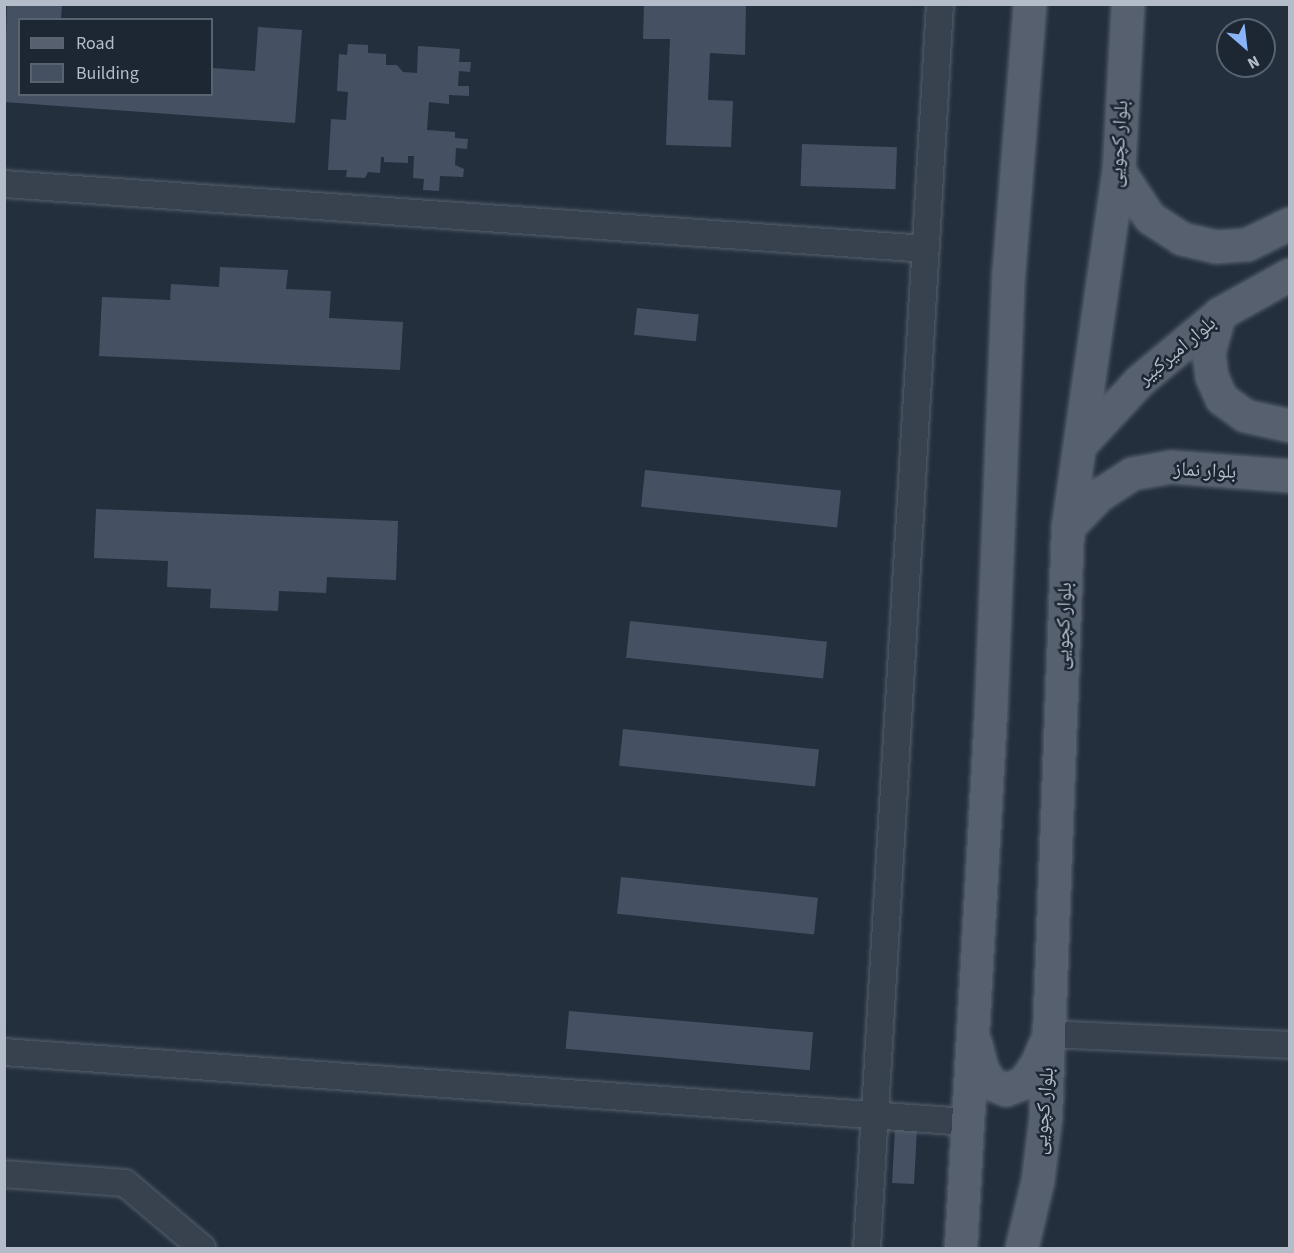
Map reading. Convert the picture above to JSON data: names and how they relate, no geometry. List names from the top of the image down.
{
  "streets": {
    "main road": ["بلوار کچویی", "بلوار امیرکبیر", "بلوار نماز"]
  },
  "crossings": [
    ["بلوار کچویی", "بلوار امیرکبیر"],
    ["بلوار کچویی", "بلوار نماز"]
  ],
  "legend": ["Road", "Building"],
  "north": "bottom right"
}
